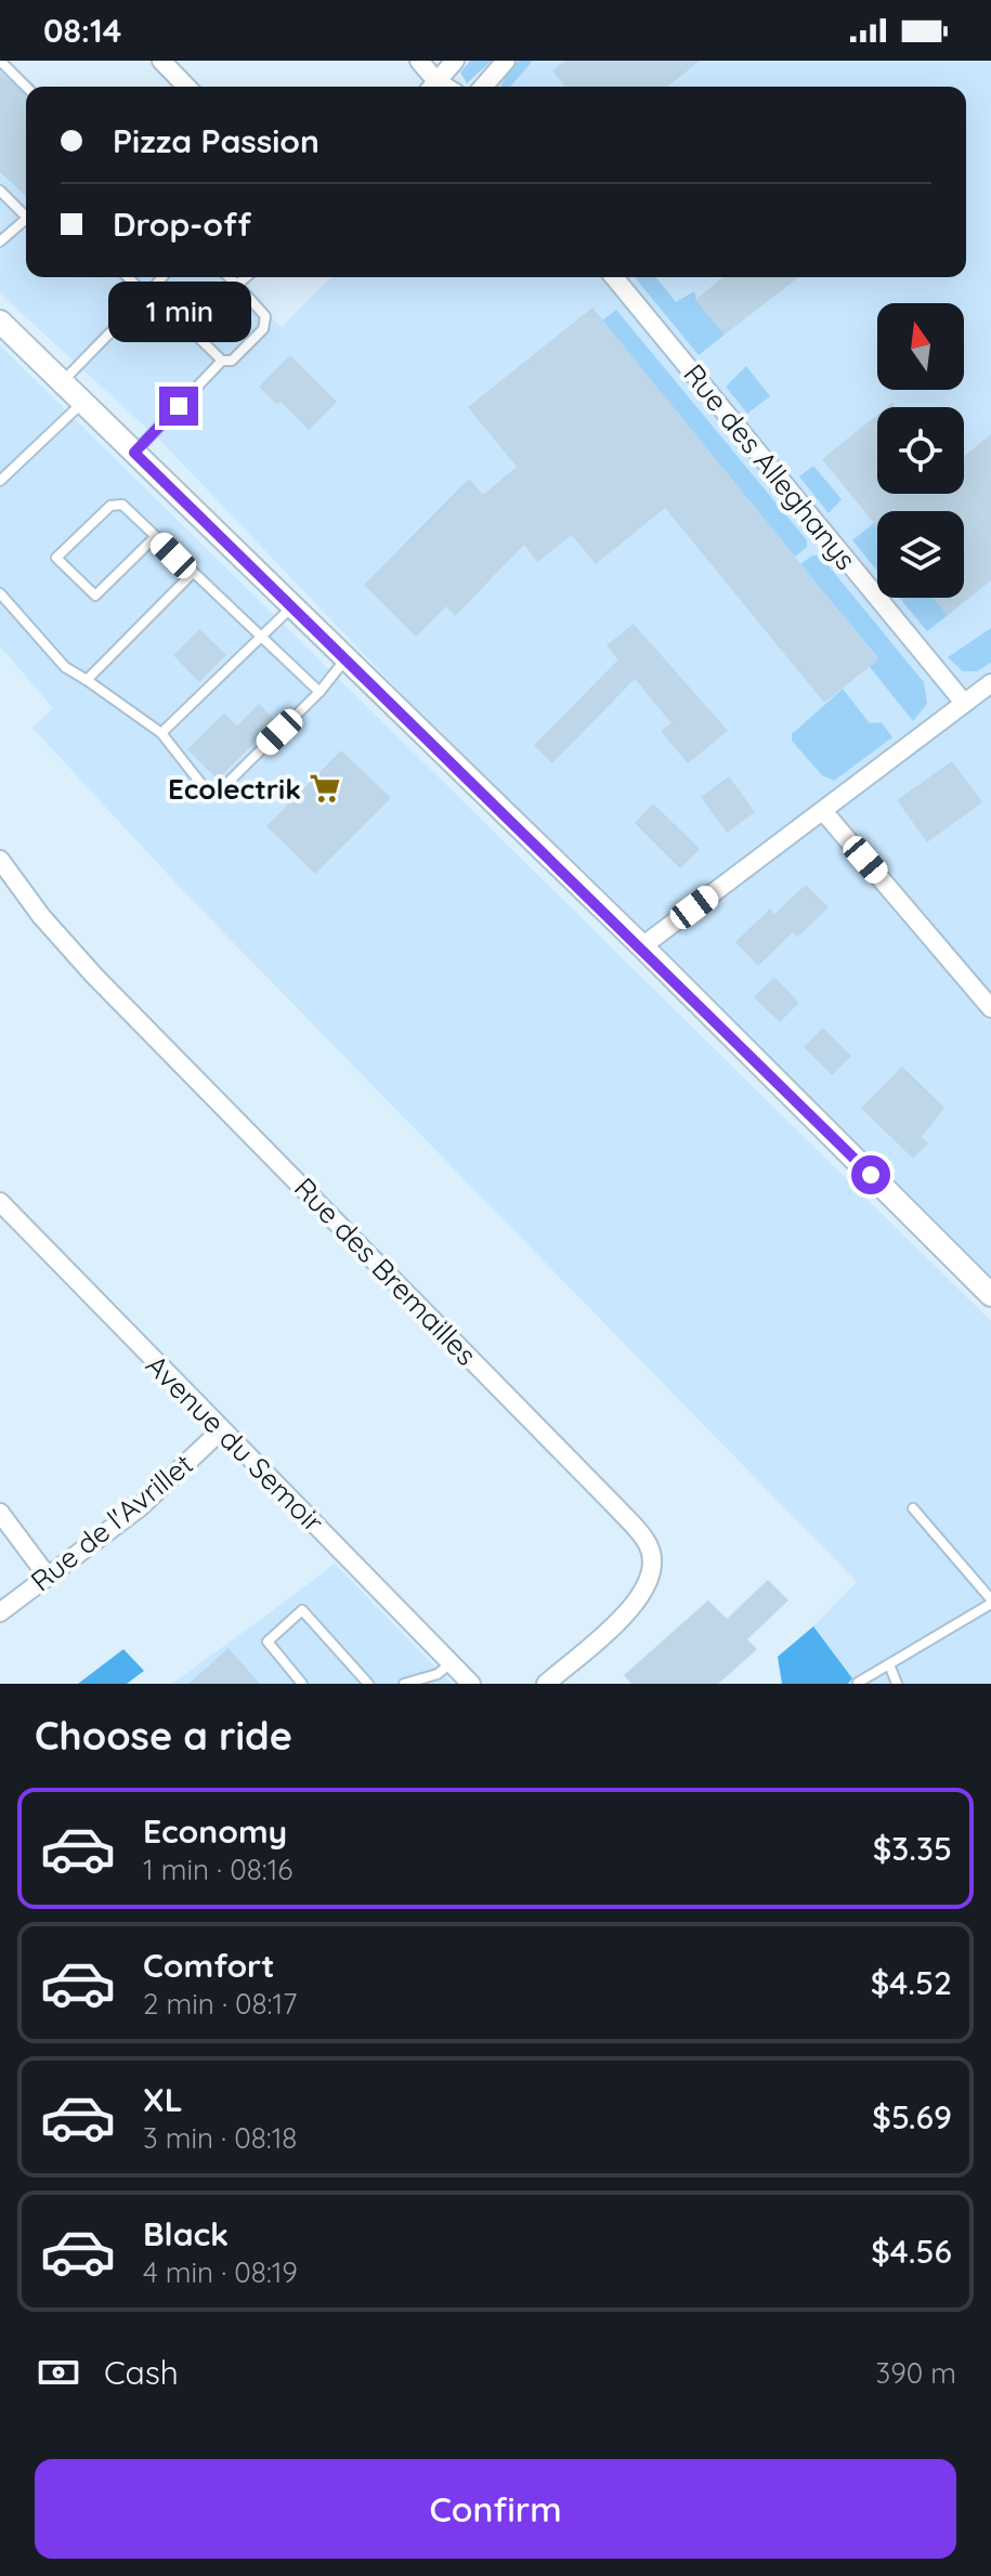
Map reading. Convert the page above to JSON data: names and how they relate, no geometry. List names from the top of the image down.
{
  "streets": {
    "street": [
      "Rue des Alleghanys",
      "Rue des Bremailles",
      "Avenue du Semoir",
      "Rue de l'Avrillet"
    ]
  },
  "crossings": [
    ["Avenue du Semoir", "Rue de l'Avrillet"]
  ],
  "places": {
    "supermarket": ["Ecolectrik"]
  },
  "north": "top",
  "page": {
    "status": "08:14",
    "banner": ["Pizza Passion", "Drop-off"],
    "bubble": "1 min",
    "heading": "Choose a ride",
    "list": [
      {
        "name": "Economy",
        "note": "1 min · 08:16",
        "value": "$3.35"
      },
      {
        "name": "Comfort",
        "note": "2 min · 08:17",
        "value": "$4.52"
      },
      {
        "name": "XL",
        "note": "3 min · 08:18",
        "value": "$5.69"
      },
      {
        "name": "Black",
        "note": "4 min · 08:19",
        "value": "$4.56"
      }
    ],
    "pay": ["Cash", "390 m"],
    "buttons": "Confirm"
  }
}
